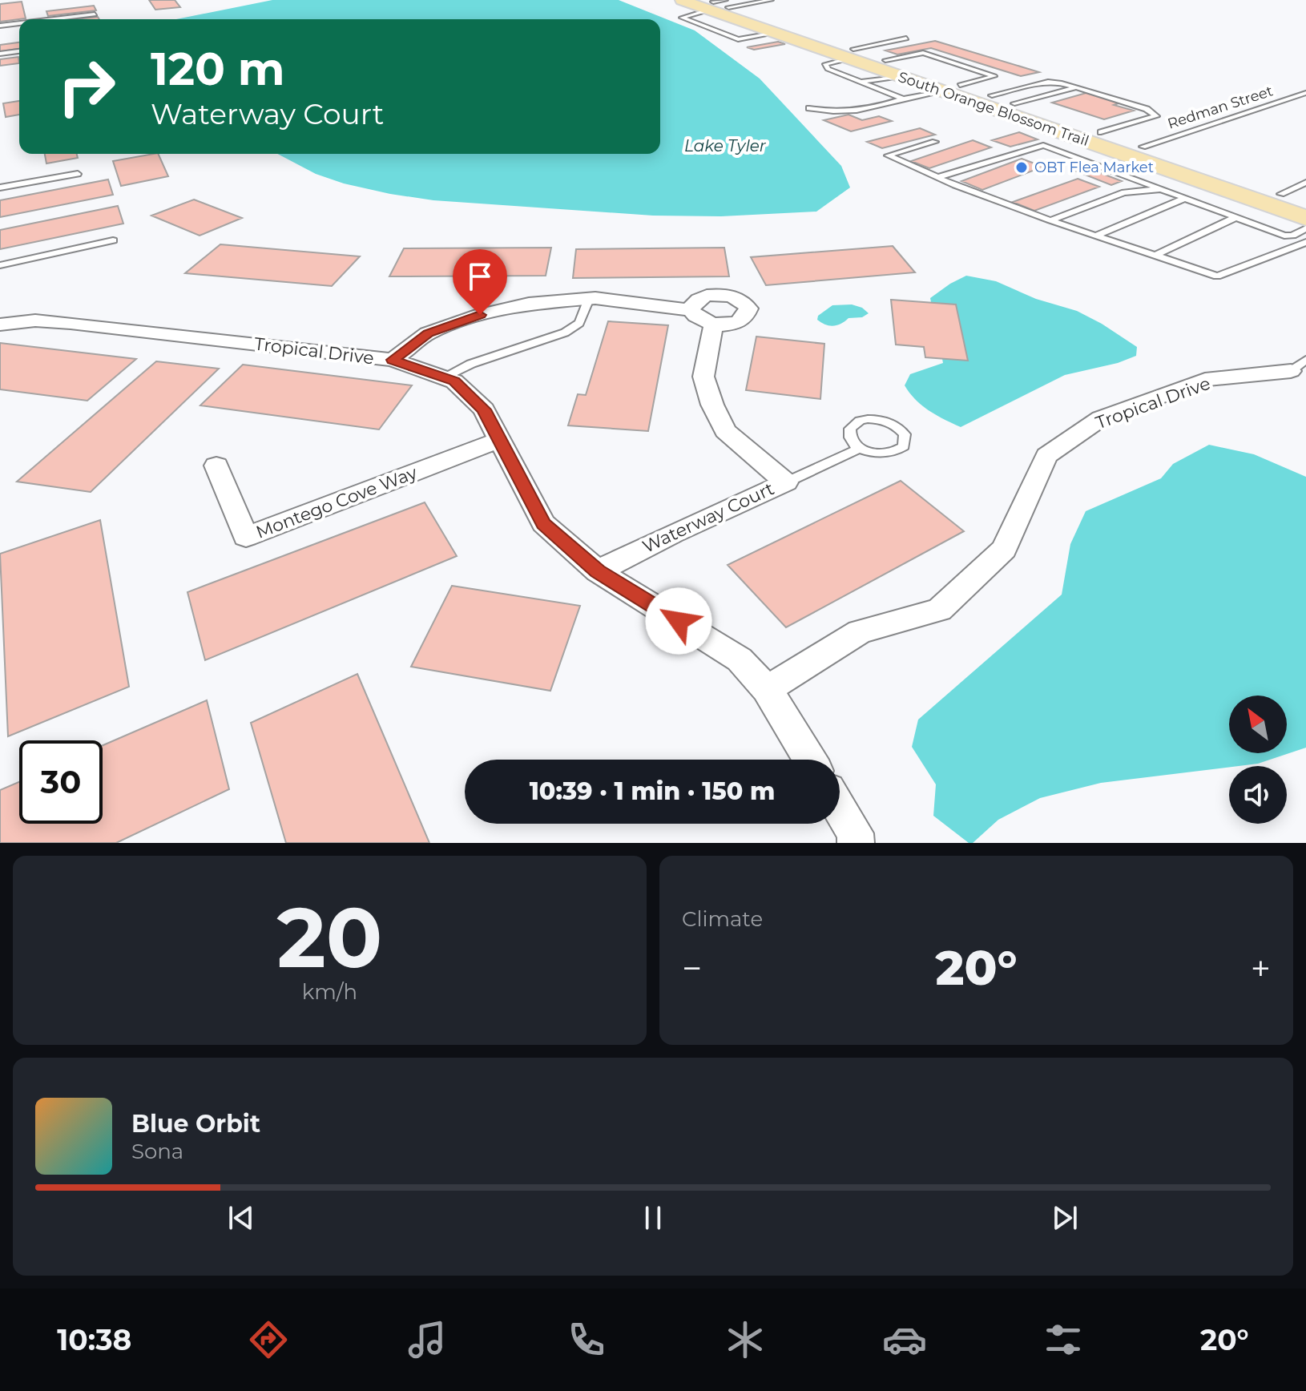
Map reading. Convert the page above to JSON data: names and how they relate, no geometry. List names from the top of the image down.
{
  "streets": {
    "main road": ["South Orange Blossom Trail"],
    "street": ["Tropical Drive", "Montego Cove Way", "Waterway Court"],
    "lane": ["Redman Street"]
  },
  "crossings": [
    ["Redman Street", "South Orange Blossom Trail"],
    ["Tropical Drive", "Montego Cove Way"],
    ["Tropical Drive", "Waterway Court"]
  ],
  "water": ["Lake Tyler"],
  "places": ["OBT Flea Market"],
  "north": "top left",
  "page": {
    "turn": ["120 m", "Waterway Court"],
    "limit": "30",
    "trip": "10:39 · 1 min · 150 m",
    "tile": [
      ["20", "km/h"],
      "Climate"
    ],
    "heat": ["−", "20°", "+"],
    "song": ["Blue Orbit", "Sona"],
    "tabs": ["10:38", "20°"]
  }
}
